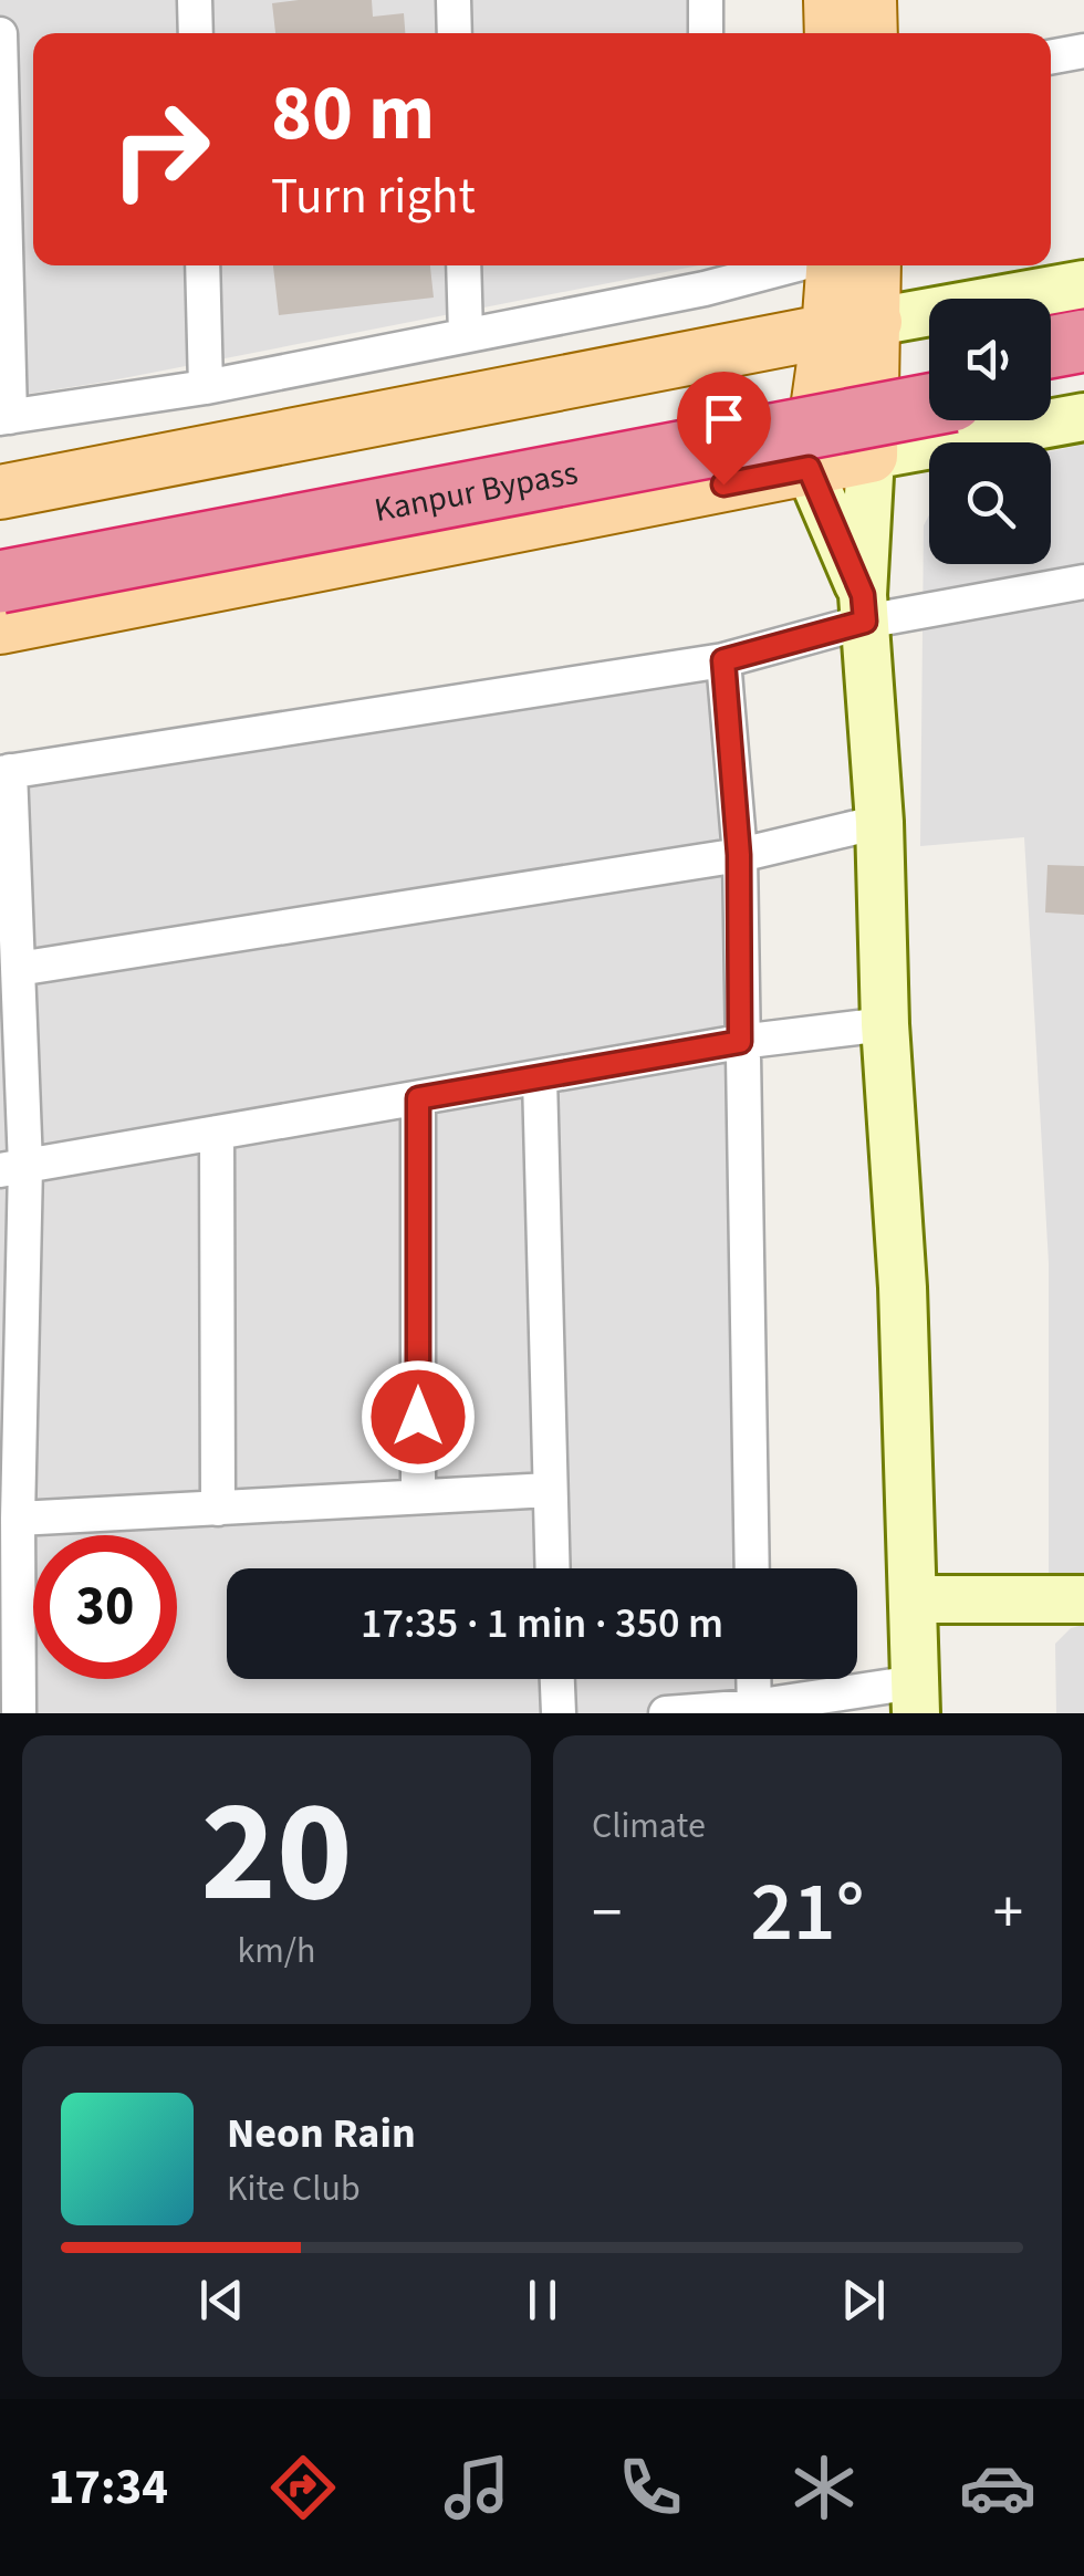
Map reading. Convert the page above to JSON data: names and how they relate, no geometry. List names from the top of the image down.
{
  "streets": {
    "highway": ["Kanpur Bypass"]
  },
  "page": {
    "turn": ["80 m", "Turn right"],
    "limit": "30",
    "trip": "17:35 · 1 min · 350 m",
    "tile": [
      ["20", "km/h"],
      "Climate"
    ],
    "heat": ["−", "21°", "+"],
    "song": ["Neon Rain", "Kite Club"],
    "tabs": "17:34"
  }
}
